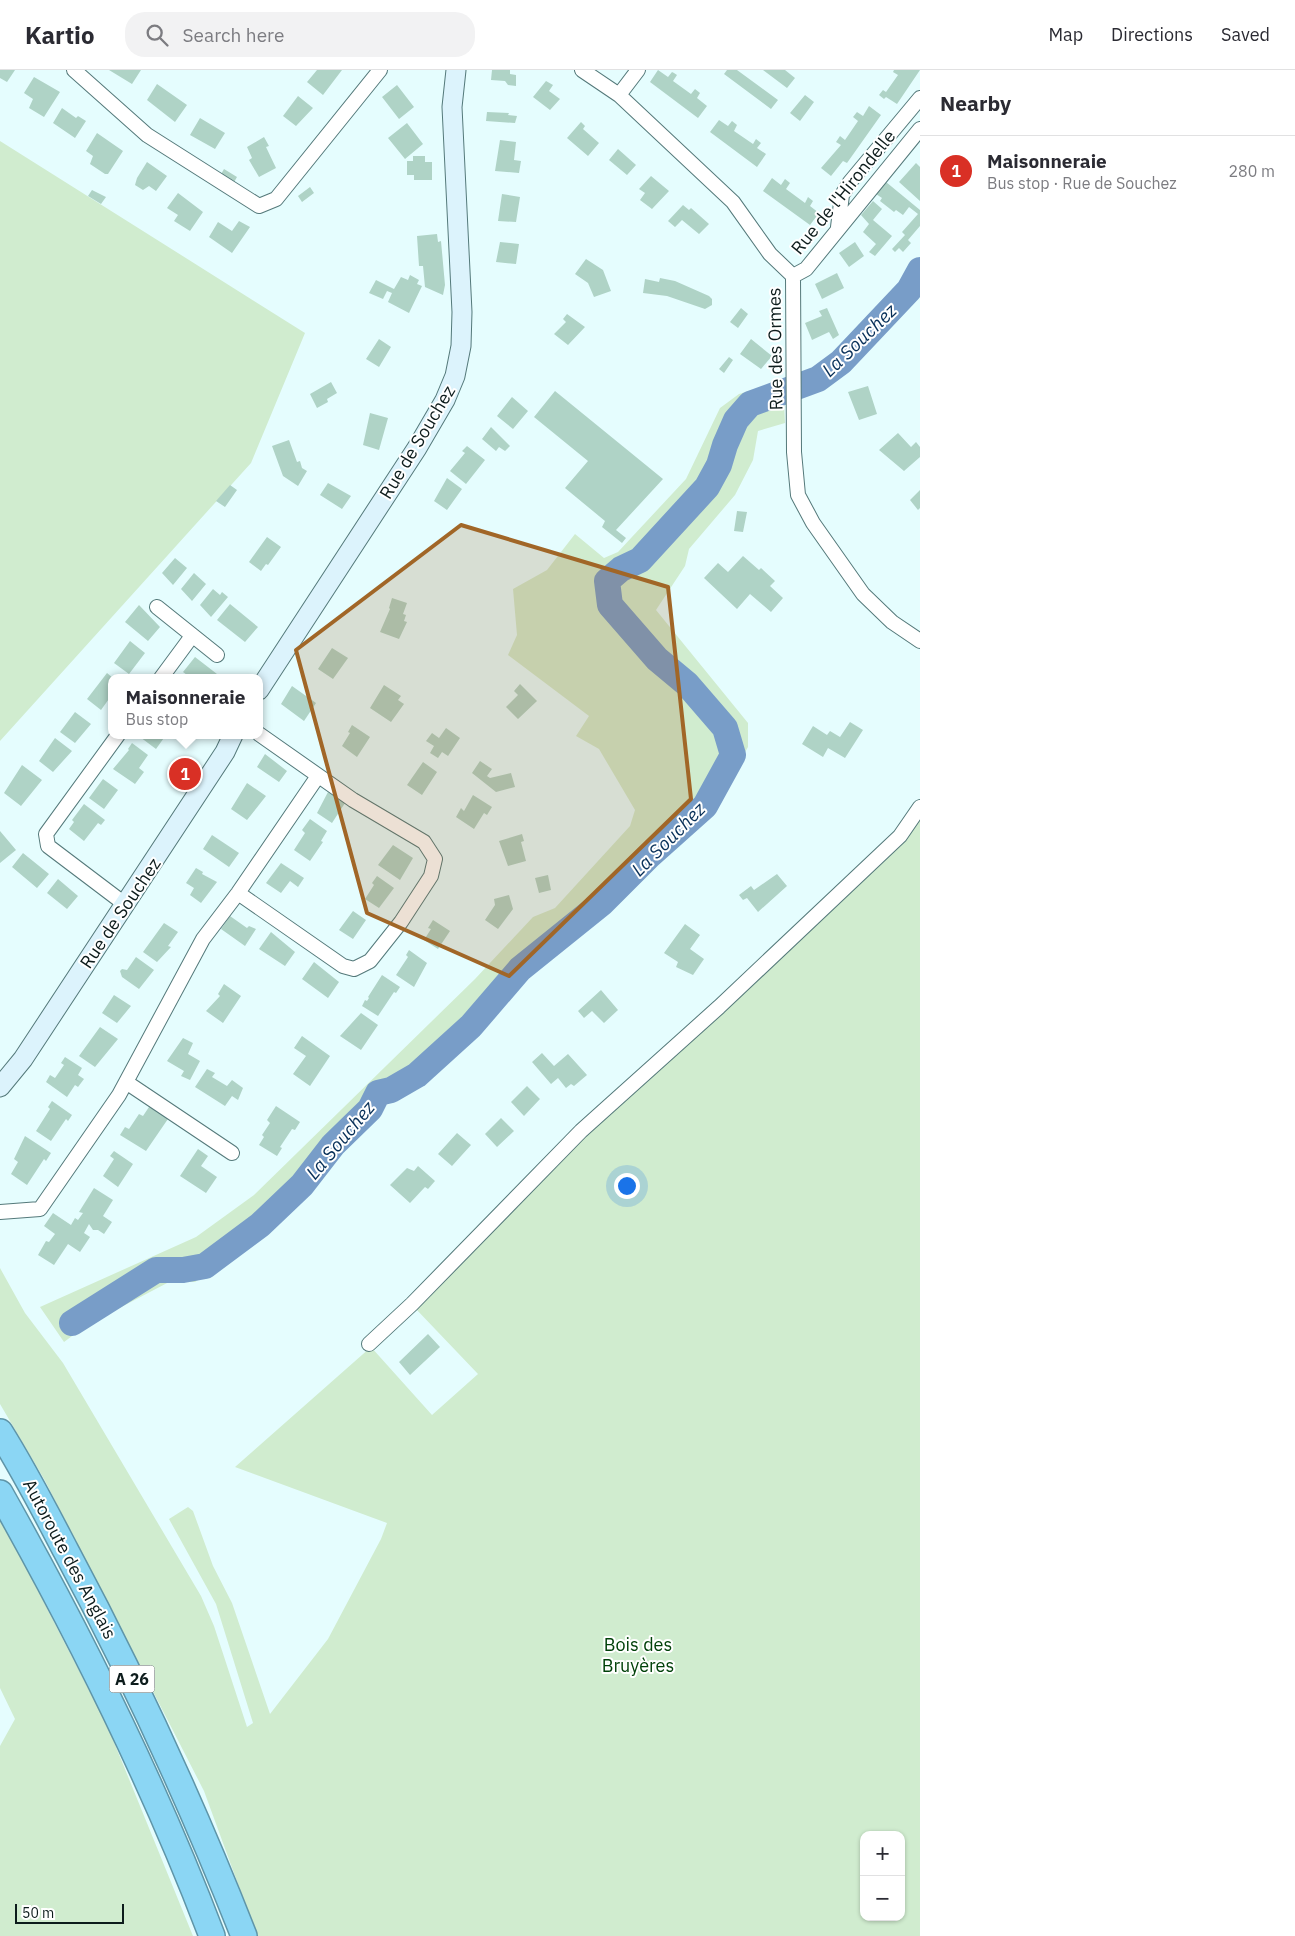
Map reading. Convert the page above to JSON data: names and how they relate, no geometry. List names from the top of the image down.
{
  "streets": {
    "highway": ["Autoroute des Anglais", "A 26"],
    "main road": ["Rue de Souchez"],
    "street": ["Rue de l'Hirondelle", "Rue des Ormes"]
  },
  "crossings": [
    ["Rue de l'Hirondelle", "Rue des Ormes"]
  ],
  "water": ["La Souchez"],
  "parks": ["Bois des Bruyères"],
  "scale_bar": "50 m",
  "page": {
    "header": "Kartio",
    "search": "Search here",
    "nav": ["Map", "Directions", "Saved"],
    "heading": "Nearby",
    "list": [
      {
        "mark": "1",
        "name": "Maisonneraie",
        "note": "Bus stop · Rue de Souchez",
        "value": "280 m"
      }
    ],
    "popup": ["Maisonneraie", "Bus stop"],
    "pins": "1",
    "map_buttons": ["+", "−"],
    "scale": "50 m"
  }
}
